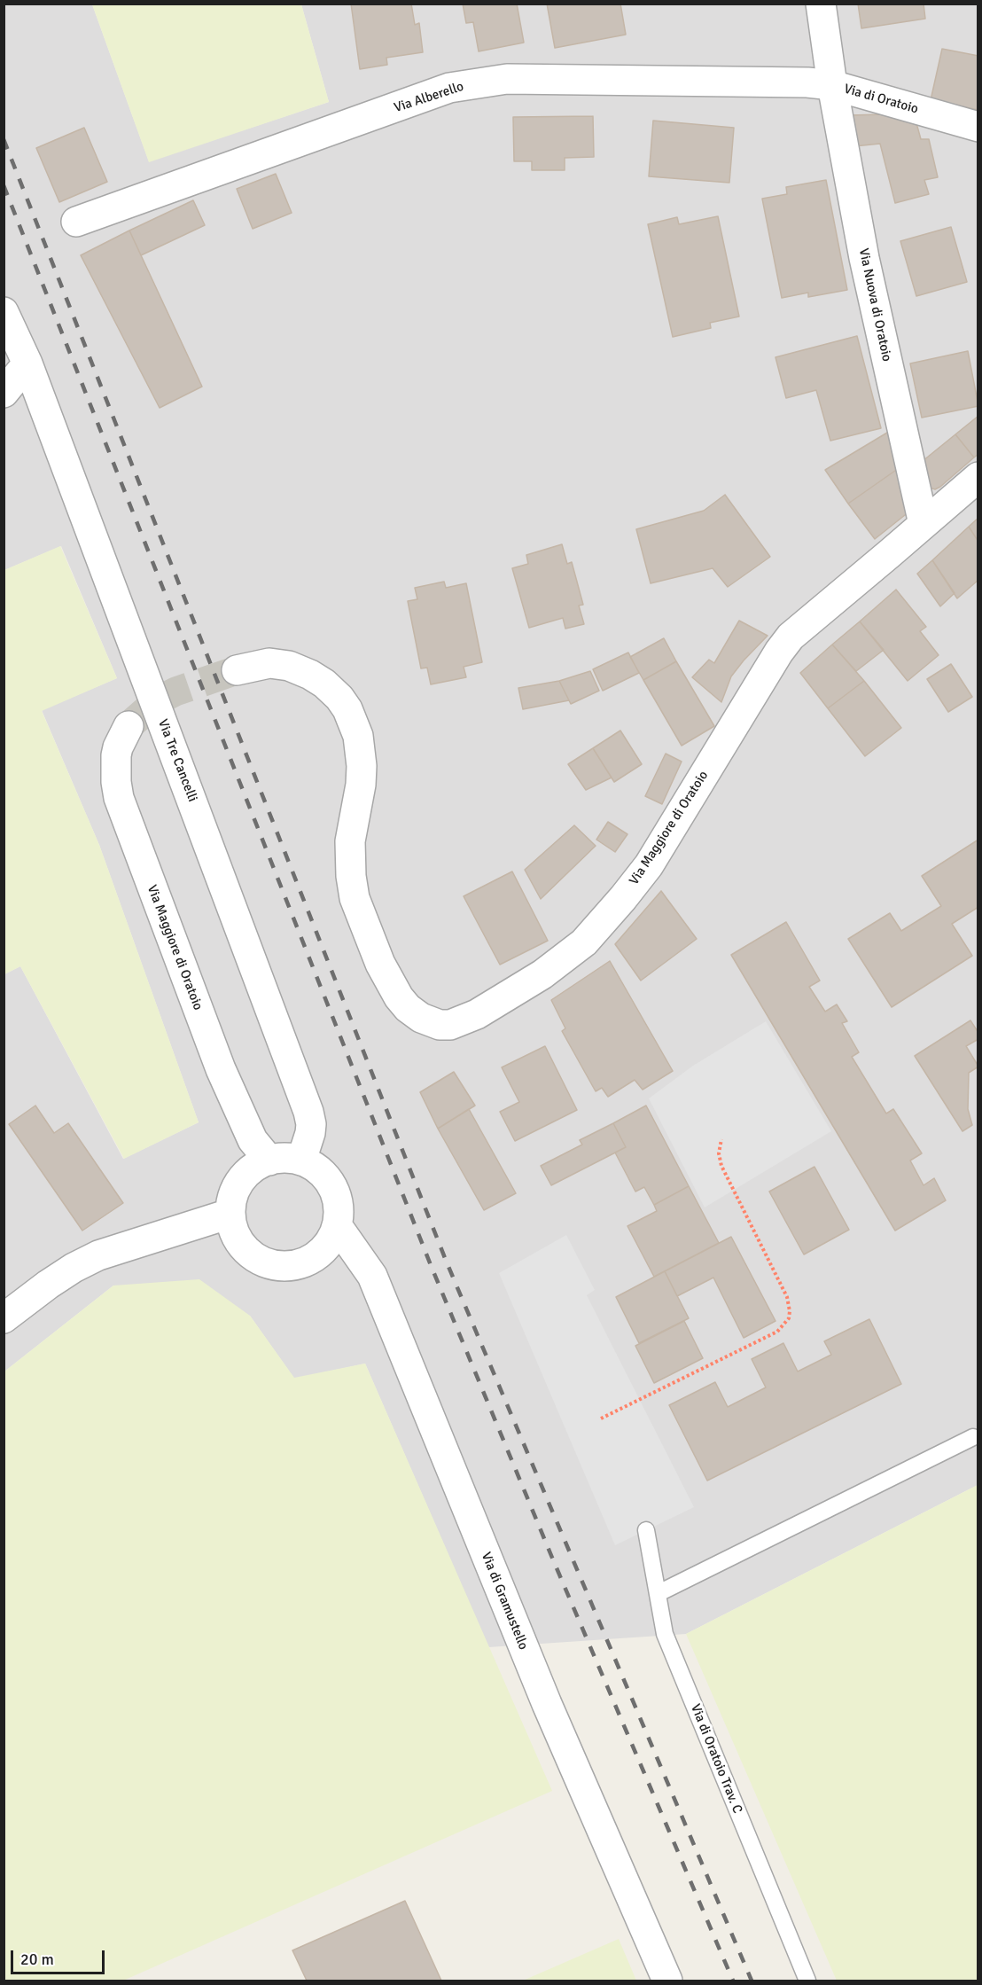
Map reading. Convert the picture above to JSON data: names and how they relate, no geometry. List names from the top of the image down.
{
  "streets": {
    "street": [
      "Via Alberello",
      "Via di Oratoio",
      "Via Nuova di Oratoio",
      "Via Tre Cancelli",
      "Via Maggiore di Oratoio",
      "Via di Gramustello"
    ],
    "lane": ["Via di Oratoio Trav. C"]
  },
  "crossings": [
    ["Via Alberello", "Via di Oratoio"],
    ["Via Alberello", "Via Nuova di Oratoio"],
    ["Via di Oratoio", "Via Nuova di Oratoio"],
    ["Via Nuova di Oratoio", "Via Maggiore di Oratoio"],
    ["Via Tre Cancelli", "Via Maggiore di Oratoio"],
    ["Via Tre Cancelli", "Via di Gramustello"],
    ["Via Maggiore di Oratoio", "Via di Gramustello"]
  ],
  "scale_bar": "20 m"
}
